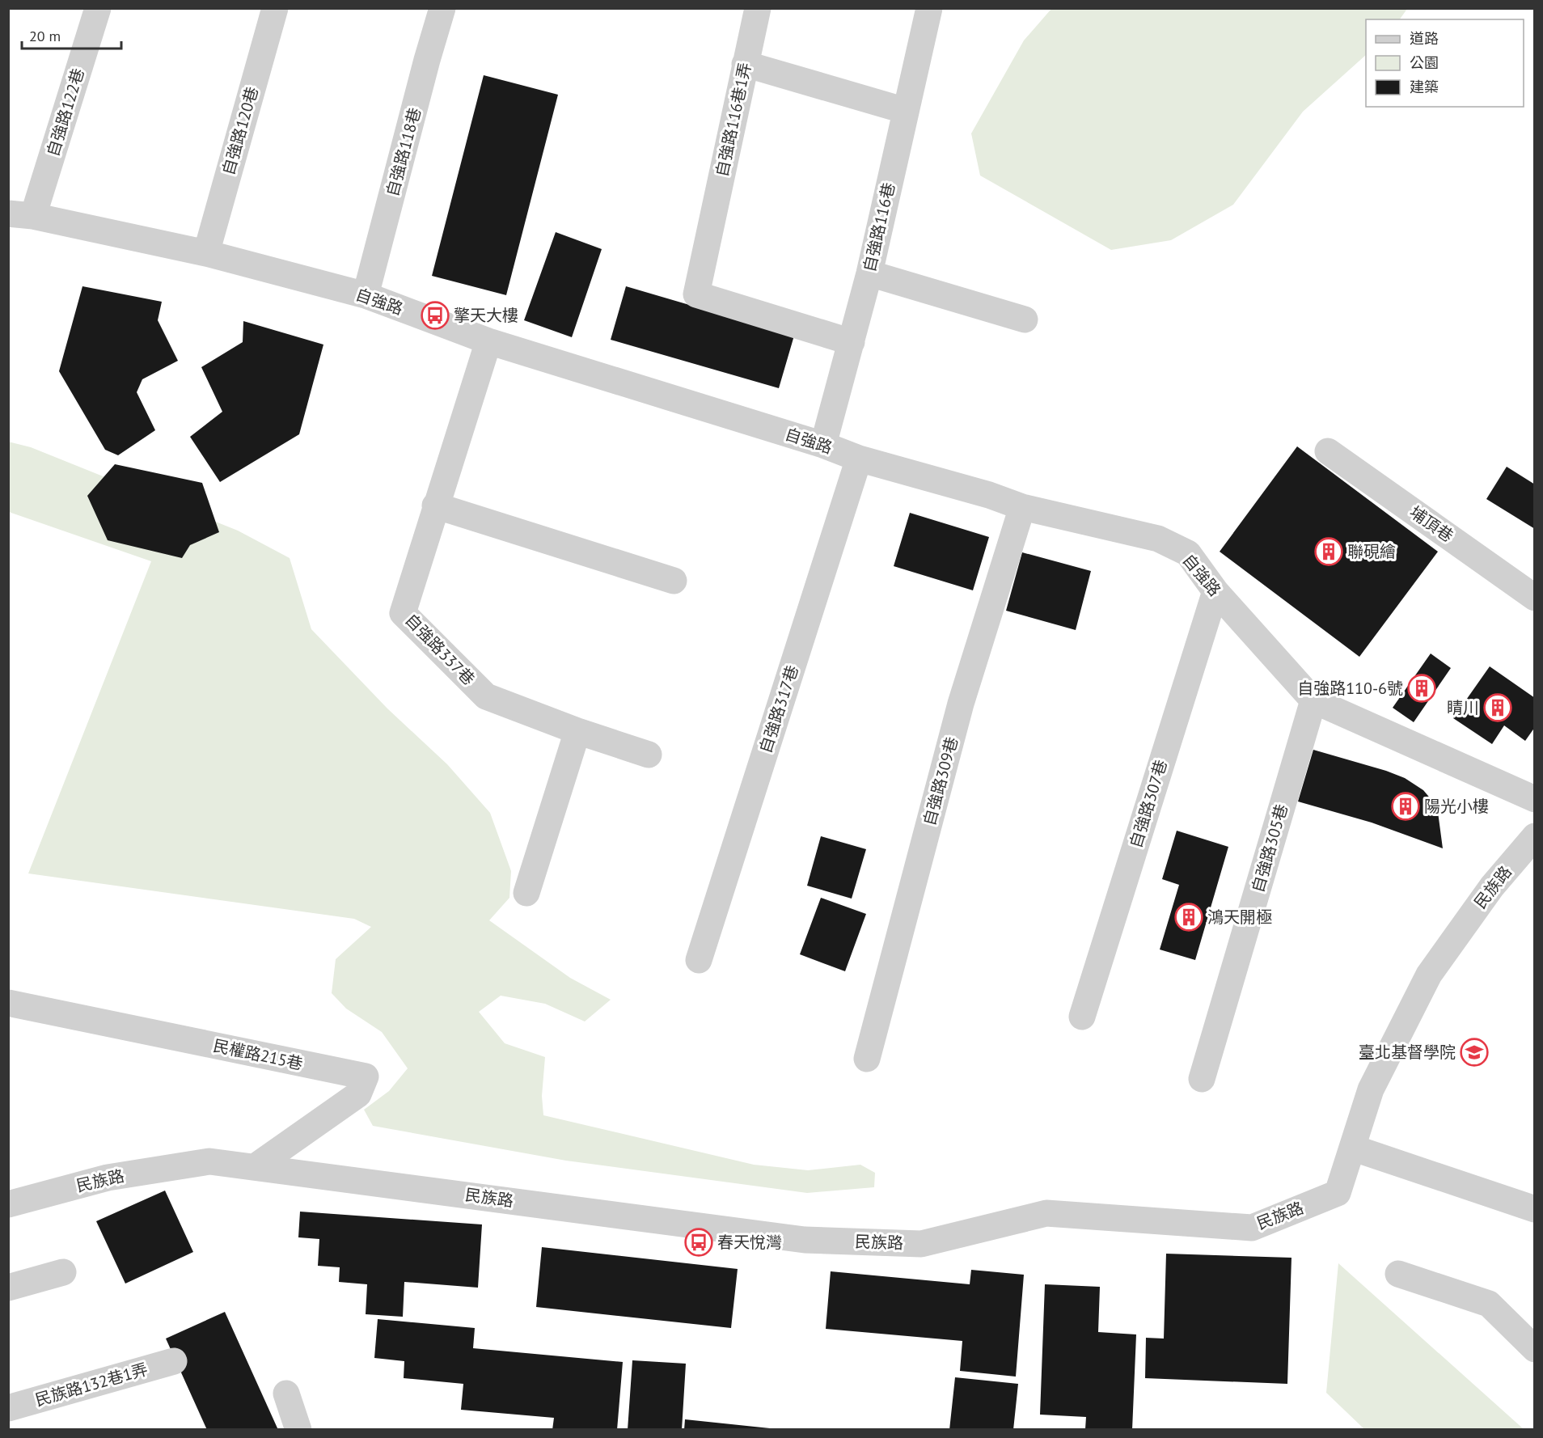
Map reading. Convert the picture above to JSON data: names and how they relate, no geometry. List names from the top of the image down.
{
  "streets": {
    "street": [
      "自強路122巷",
      "自強路116巷1弄",
      "自強路120巷",
      "自強路118巷",
      "自強路116巷",
      "自強路",
      "埔頂巷",
      "自強路337巷",
      "自強路317巷",
      "自強路309巷",
      "自強路307巷",
      "自強路305巷",
      "民族路",
      "民權路215巷",
      "民族路132巷1弄"
    ]
  },
  "crossings": [
    ["自強路122巷", "自強路"],
    ["自強路116巷1弄", "自強路116巷"],
    ["自強路120巷", "自強路"],
    ["自強路118巷", "自強路"],
    ["自強路116巷", "自強路"],
    ["自強路", "自強路337巷"],
    ["自強路", "自強路317巷"],
    ["自強路", "自強路309巷"],
    ["自強路", "自強路307巷"],
    ["自強路", "自強路305巷"],
    ["民族路", "民權路215巷"]
  ],
  "places": {
    "bus stop": ["擎天大樓", "春天悅灣"],
    "building": [
      "聯硯繪",
      "自強路110-6號",
      "睛川",
      "陽光小樓",
      "鴻天開極"
    ],
    "school or university": ["臺北基督學院"]
  },
  "legend": ["道路", "公園", "建築"],
  "scale_bar": "20 m"
}
